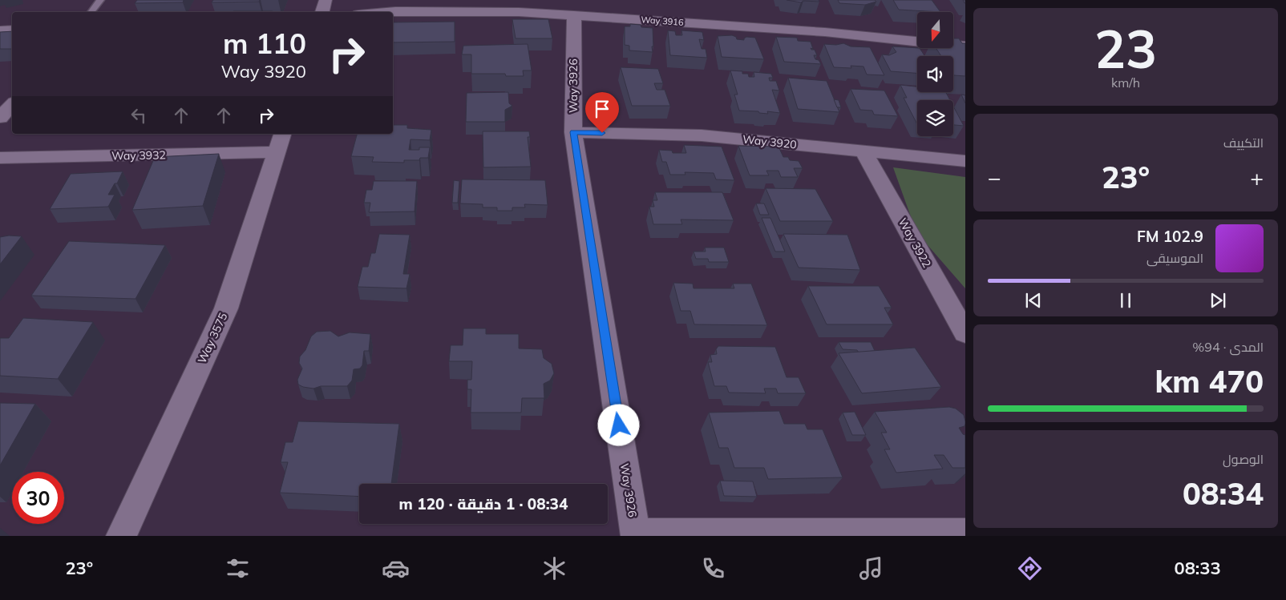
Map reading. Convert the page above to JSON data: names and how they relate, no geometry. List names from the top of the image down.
{
  "streets": {
    "street": [
      "Way 3916",
      "Way 3926",
      "Way 3920",
      "Way 3932",
      "Way 3922",
      "Way 3575"
    ]
  },
  "crossings": [
    ["Way 3916", "Way 3926"],
    ["Way 3926", "Way 3920"],
    ["Way 3920", "Way 3922"],
    ["Way 3932", "Way 3575"]
  ],
  "north": "bottom",
  "page": {
    "tile": [
      ["23", "km/h"],
      "التكييف",
      ["المدى · 94%", "470 km"],
      ["الوصول", "08:34"]
    ],
    "turn": ["110 m", "Way 3920"],
    "heat": ["−", "23°", "+"],
    "song": ["102.9 FM", "الموسيقى"],
    "limit": "30",
    "trip": "08:34 · 1 دقيقة · 120 m",
    "tabs": ["08:33", "23°"]
  }
}
